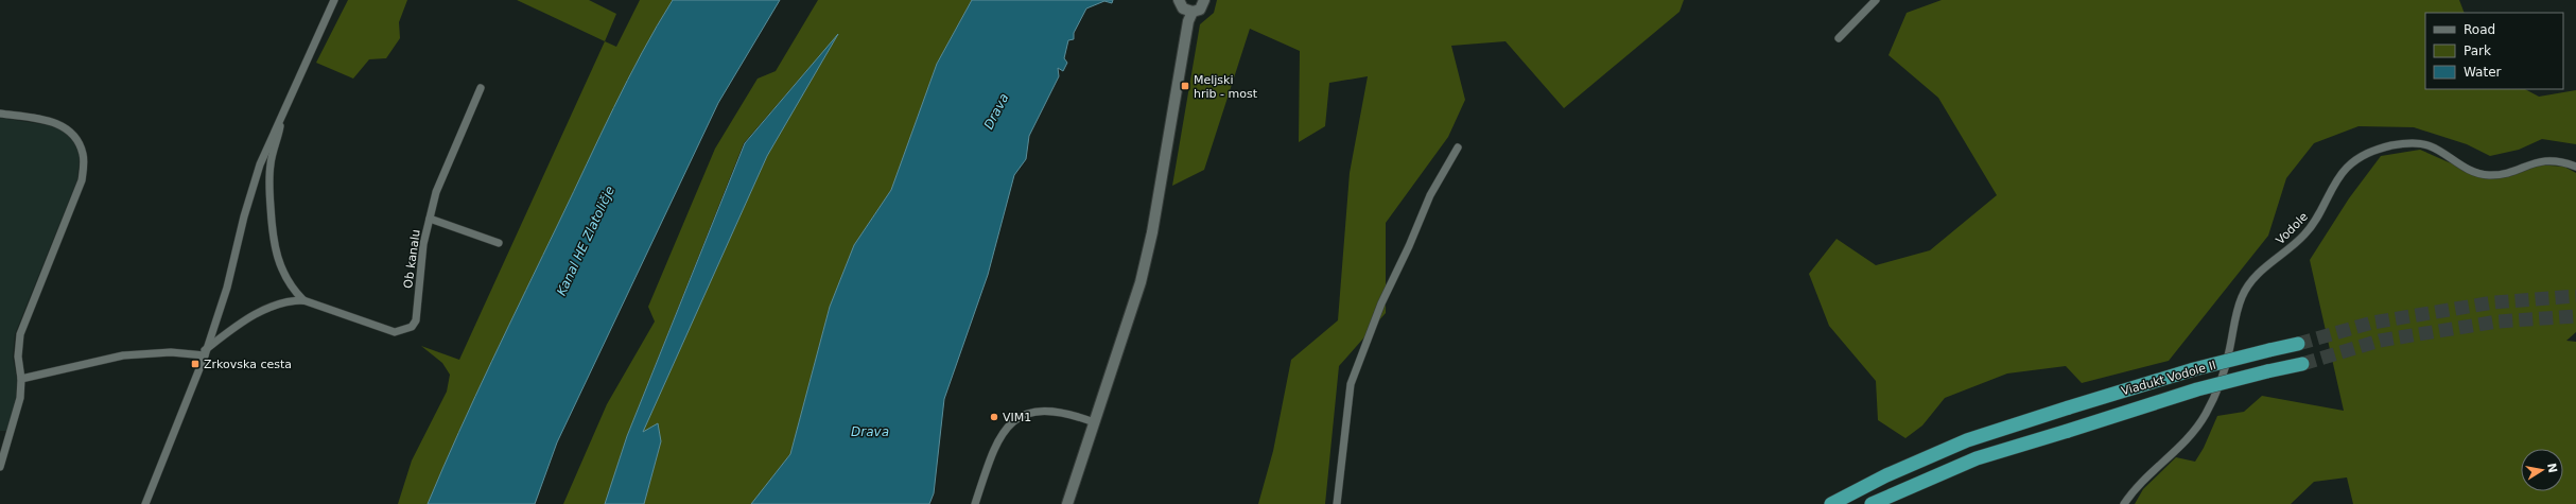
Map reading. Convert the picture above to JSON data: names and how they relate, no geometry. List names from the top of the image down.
{
  "streets": {
    "highway": ["Viadukt Vodole II"],
    "street": ["Vodole", "Ob kanalu"]
  },
  "water": ["Drava", "Kanal HE Zlatoličje"],
  "places": {
    "transit": ["Meljski hrib - most", "Zrkovska cesta"],
    "other": ["VIM1"]
  },
  "legend": ["Road", "Park", "Water"],
  "north": "right"
}
